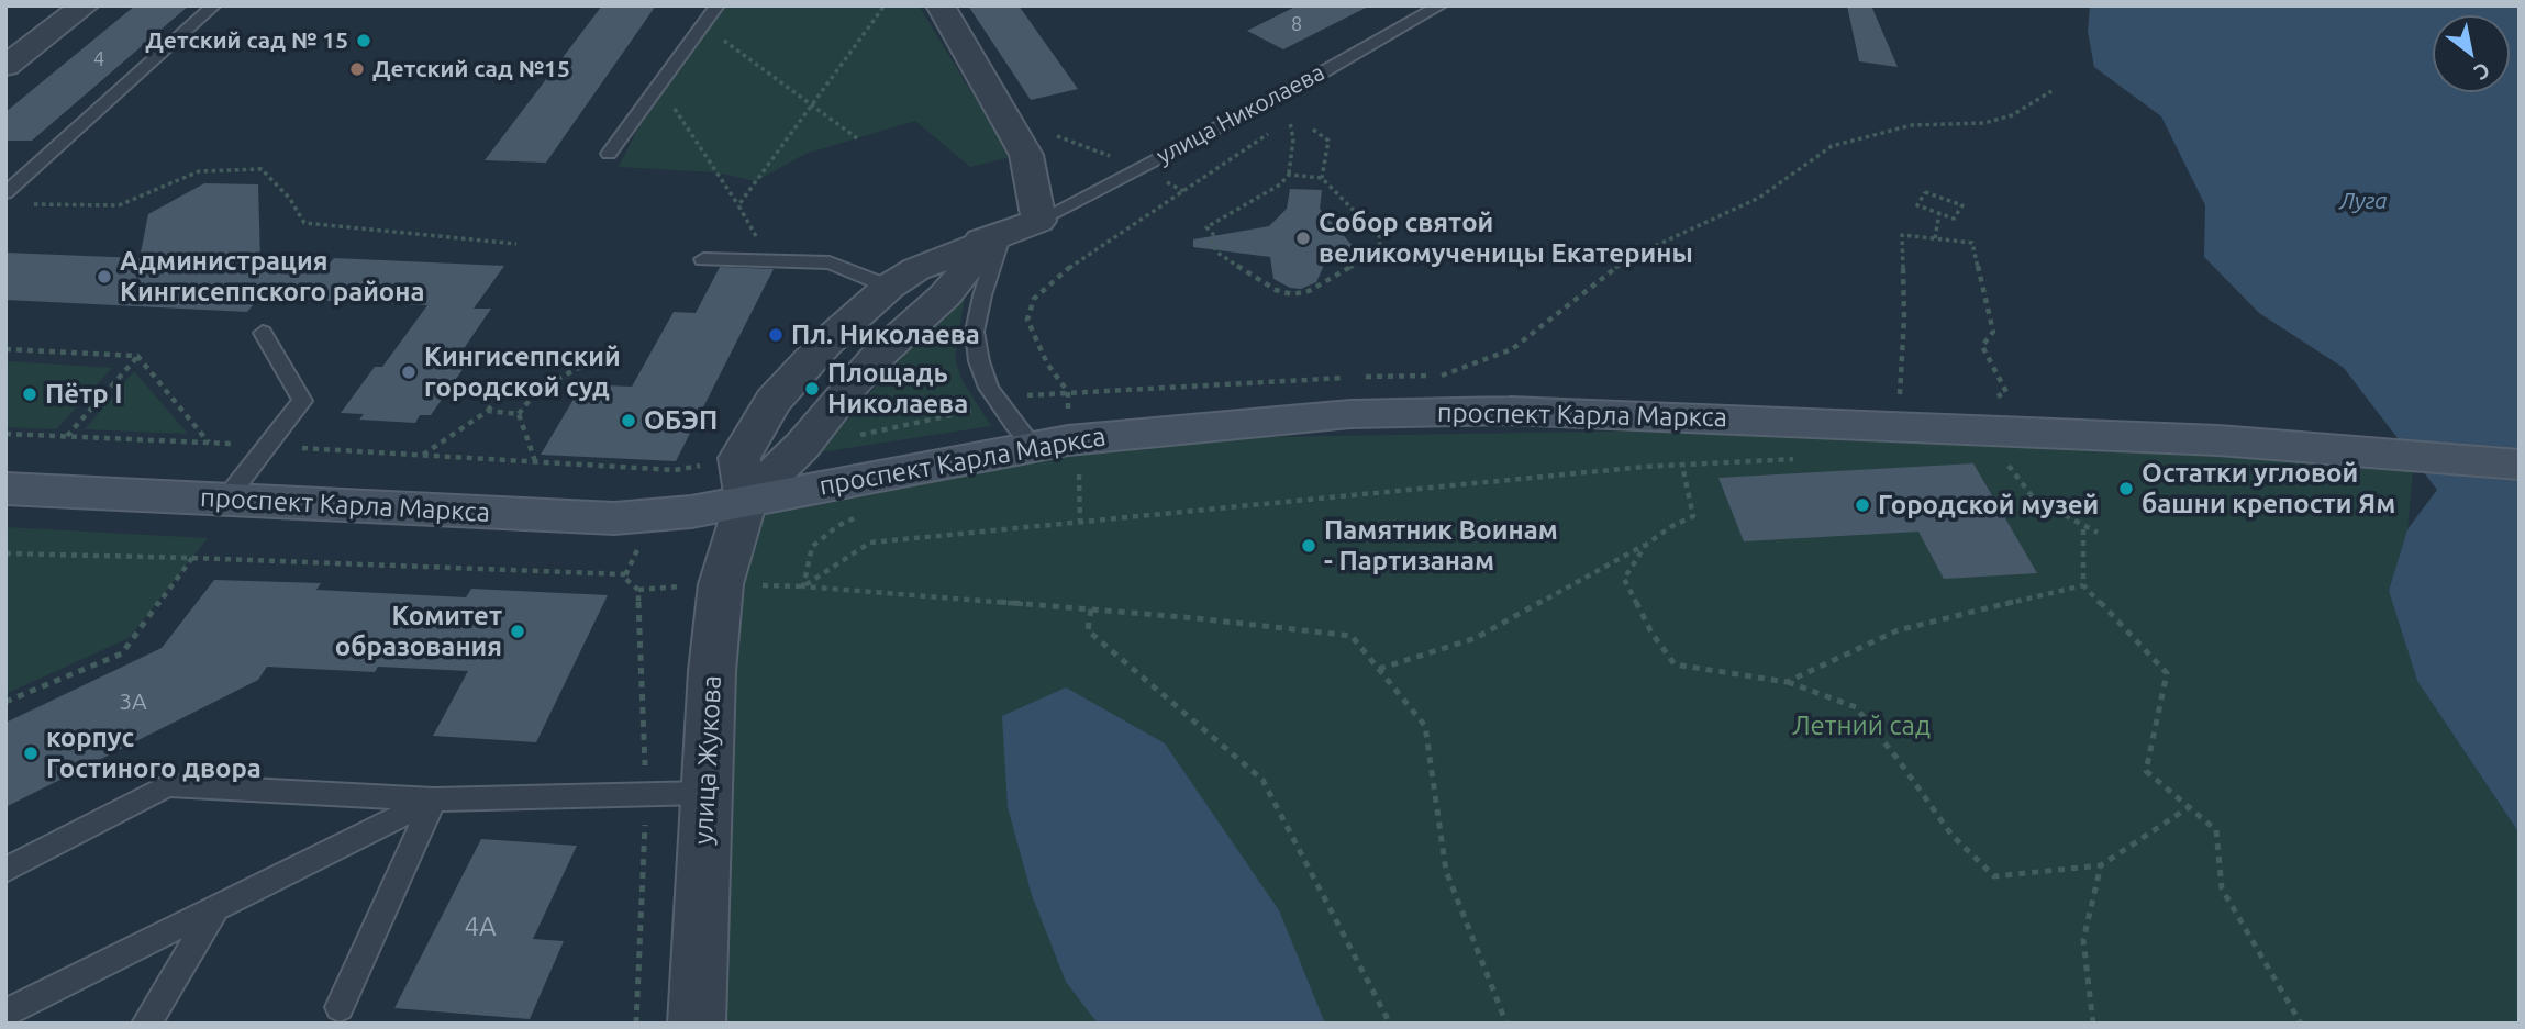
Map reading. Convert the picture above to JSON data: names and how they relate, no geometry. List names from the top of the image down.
{
  "streets": {
    "main road": ["проспект Карла Маркса"],
    "street": ["улица Жукова"],
    "lane": ["улица Николаева"]
  },
  "crossings": [
    ["проспект Карла Маркса", "улица Жукова"]
  ],
  "water": ["Луга"],
  "parks": ["Летний сад"],
  "places": [
    "Детский сад № 15",
    "Детский сад №15",
    "Собор святой великомученицы Екатерины",
    "Администрация Кингисеппского района",
    "Пл. Николаева",
    "Кингисеппский городской суд",
    "Площадь Николаева",
    "Пётр I",
    "ОБЭП",
    "Остатки угловой башни крепости Ям",
    "Городской музей",
    "Памятник Воинам - Партизанам",
    "Комитет образования",
    "корпус Гостиного двора"
  ],
  "house_numbers": [
    "8",
    "4",
    "3А",
    "4А"
  ],
  "north": "bottom right"
}
